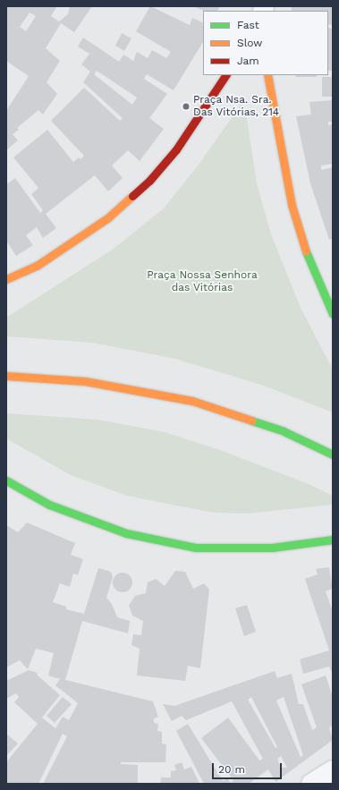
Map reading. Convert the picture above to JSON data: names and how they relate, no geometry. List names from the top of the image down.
{
  "parks": ["Praça Nossa Senhora das Vitórias"],
  "places": ["Praça Nsa. Sra. Das Vitórias, 214"],
  "legend": ["Fast", "Slow", "Jam"],
  "scale_bar": "20 m"
}
